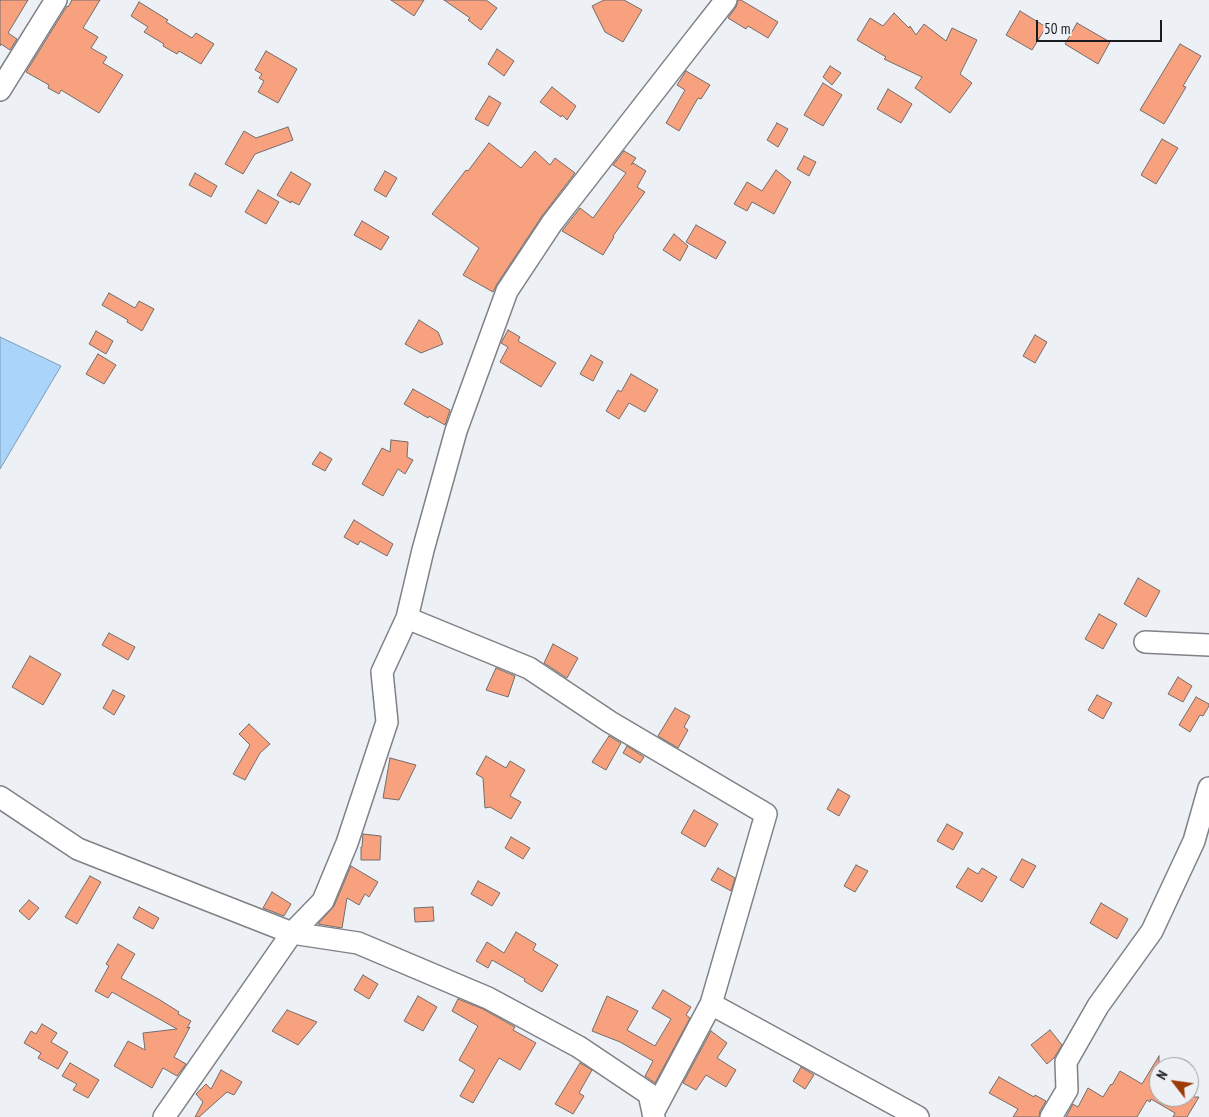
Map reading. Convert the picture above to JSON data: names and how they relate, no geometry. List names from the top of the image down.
{
  "scale_bar": "50 m",
  "north": "top left"
}
